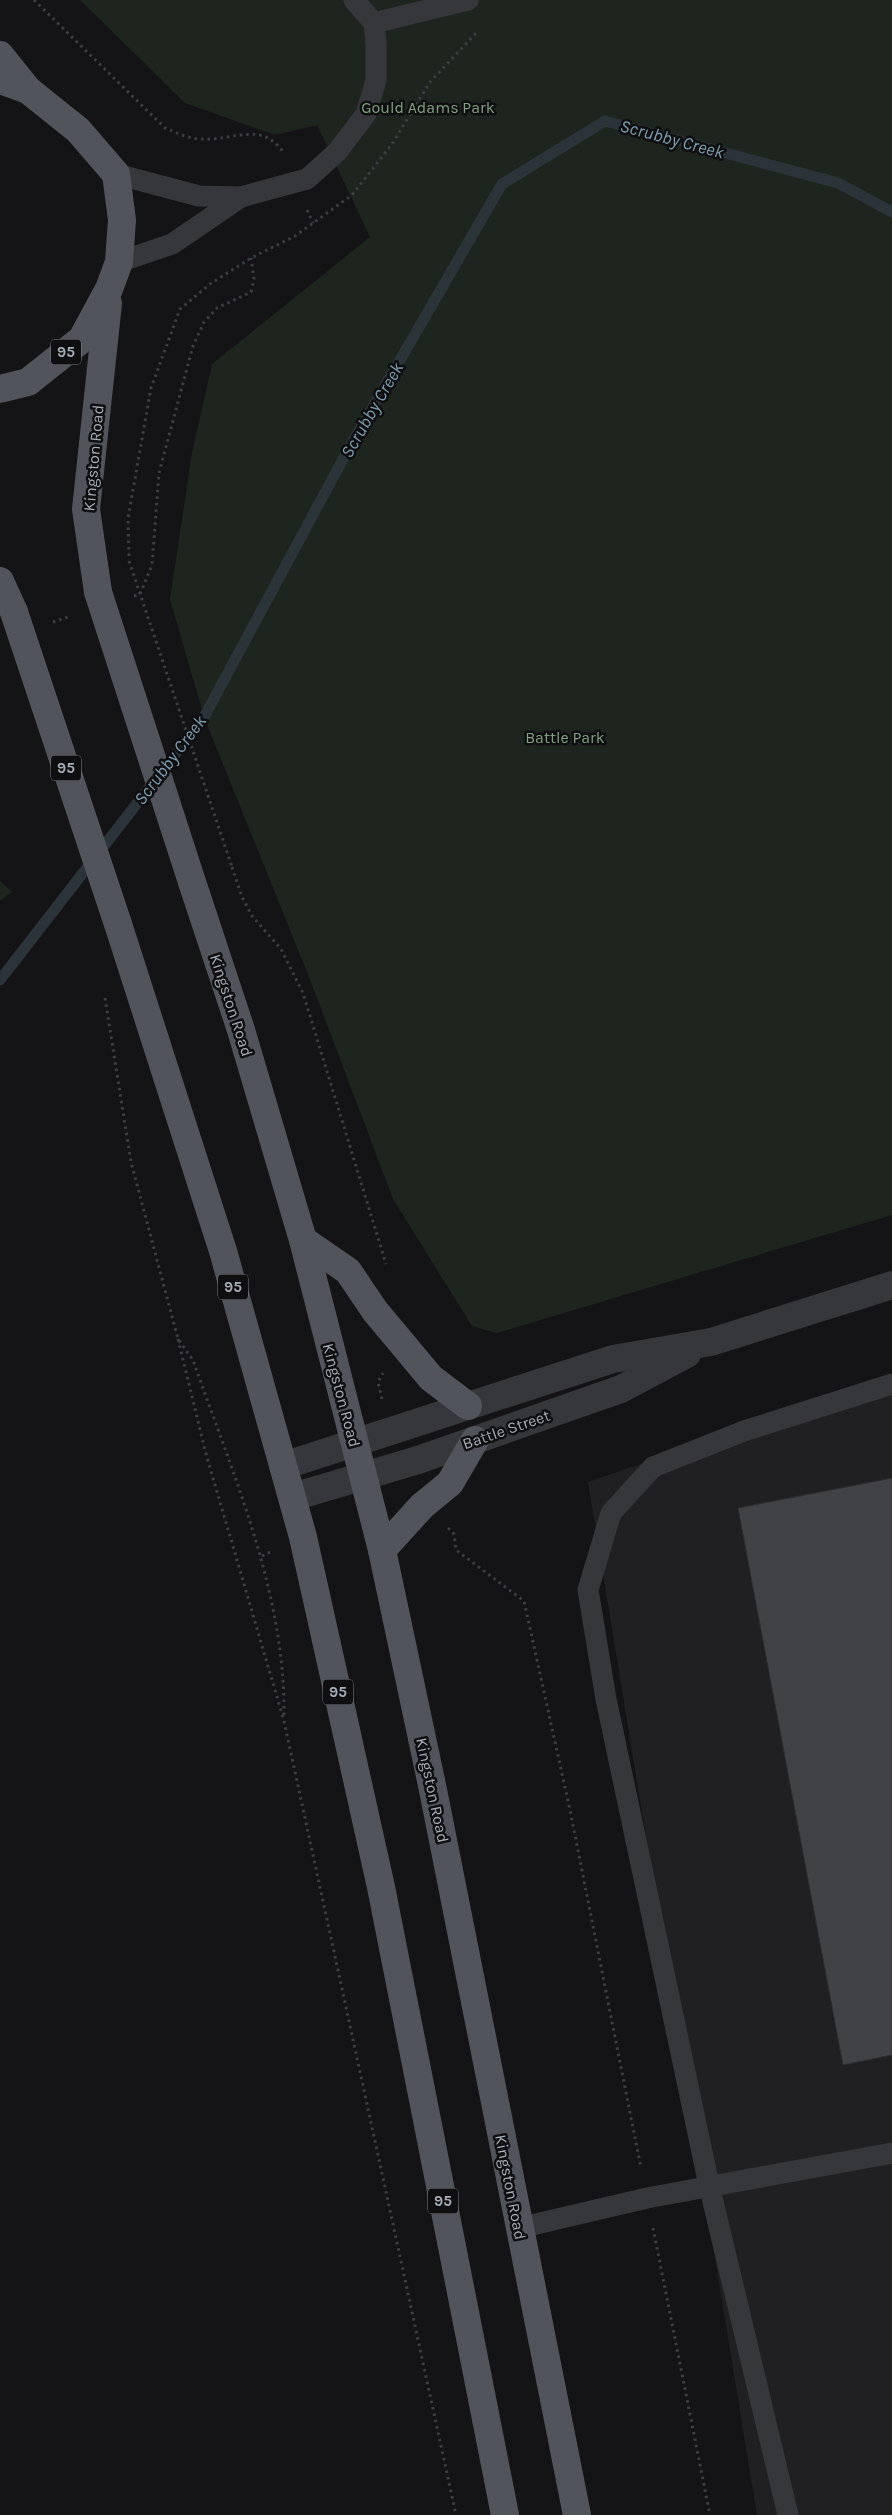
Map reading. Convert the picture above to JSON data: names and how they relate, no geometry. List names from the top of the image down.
{
  "streets": {
    "main road": ["95", "Kingston Road"],
    "street": ["Battle Street"]
  },
  "crossings": [
    ["95", "Kingston Road"],
    ["95", "Battle Street"],
    ["Kingston Road", "Battle Street"]
  ],
  "water": ["Scrubby Creek"],
  "parks": ["Gould Adams Park", "Battle Park"]
}
